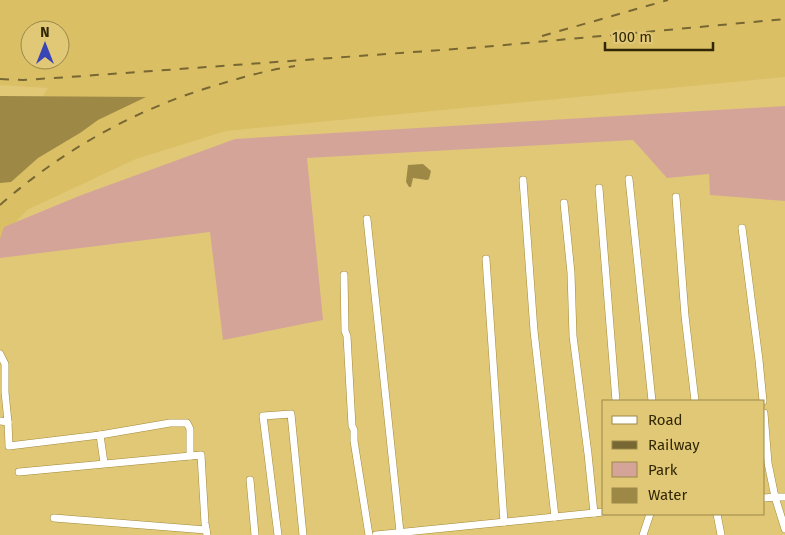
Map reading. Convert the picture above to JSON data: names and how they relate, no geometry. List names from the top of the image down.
{
  "legend": [
    "Road",
    "Railway",
    "Park",
    "Water"
  ],
  "scale_bar": "100 m",
  "north": "top"
}
